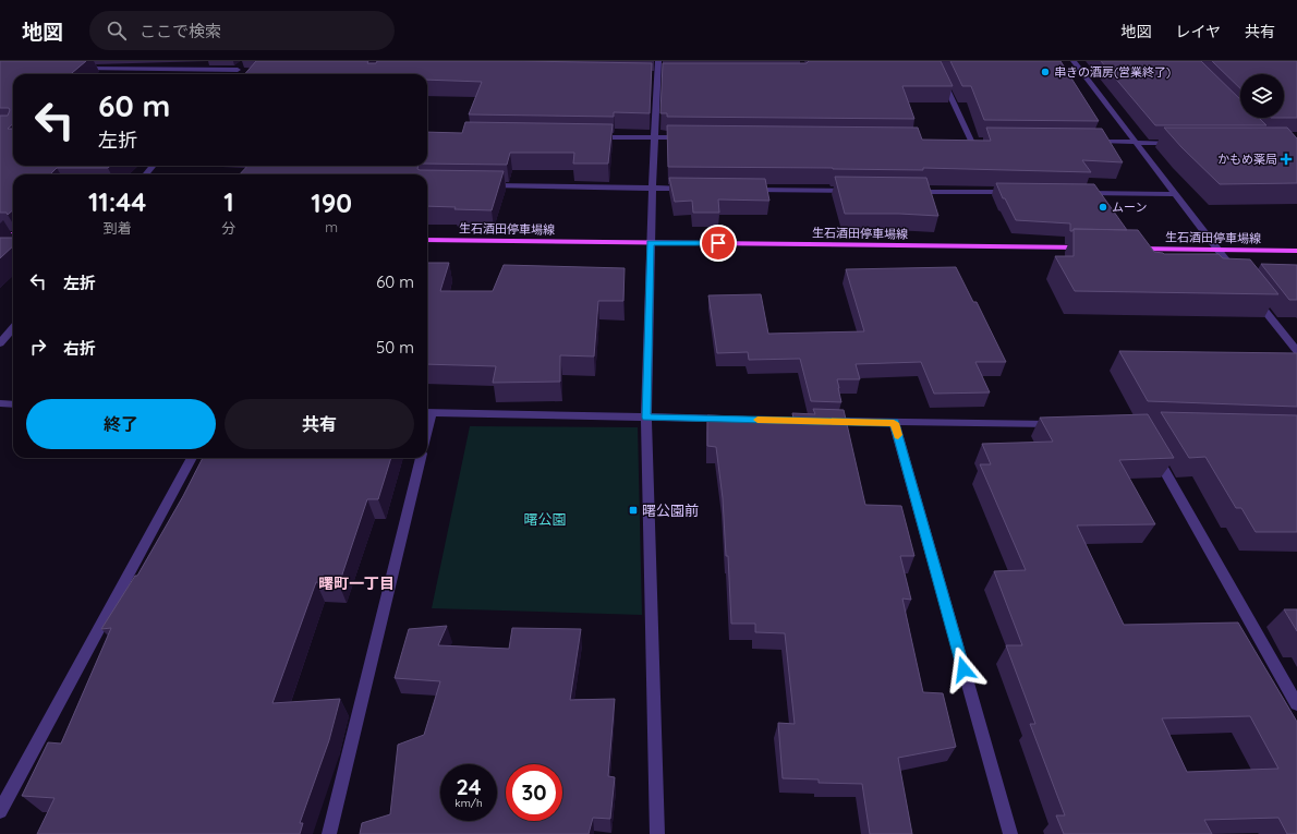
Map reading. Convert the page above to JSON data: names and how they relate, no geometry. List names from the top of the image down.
{
  "streets": {
    "main road": ["生石酒田停車場線"]
  },
  "districts": ["曙町一丁目"],
  "parks": ["曙公園"],
  "places": {
    "other": ["串きの酒房(営業終了)", "ムーン"],
    "health": ["かもめ薬局"],
    "transit": ["曙公園前"]
  },
  "page": {
    "header": "地図",
    "search": "ここで検索",
    "nav": ["地図", "レイヤ", "共有"],
    "turn": ["60 m", "左折"],
    "eta": [
      "11:44",
      "到着",
      "1",
      "分",
      "190",
      "m"
    ],
    "list": [
      {
        "name": "左折",
        "value": "60 m"
      },
      {
        "name": "右折",
        "value": "50 m"
      }
    ],
    "buttons": ["終了", "共有"],
    "speed": "24 km/h",
    "limit": "30"
  }
}
